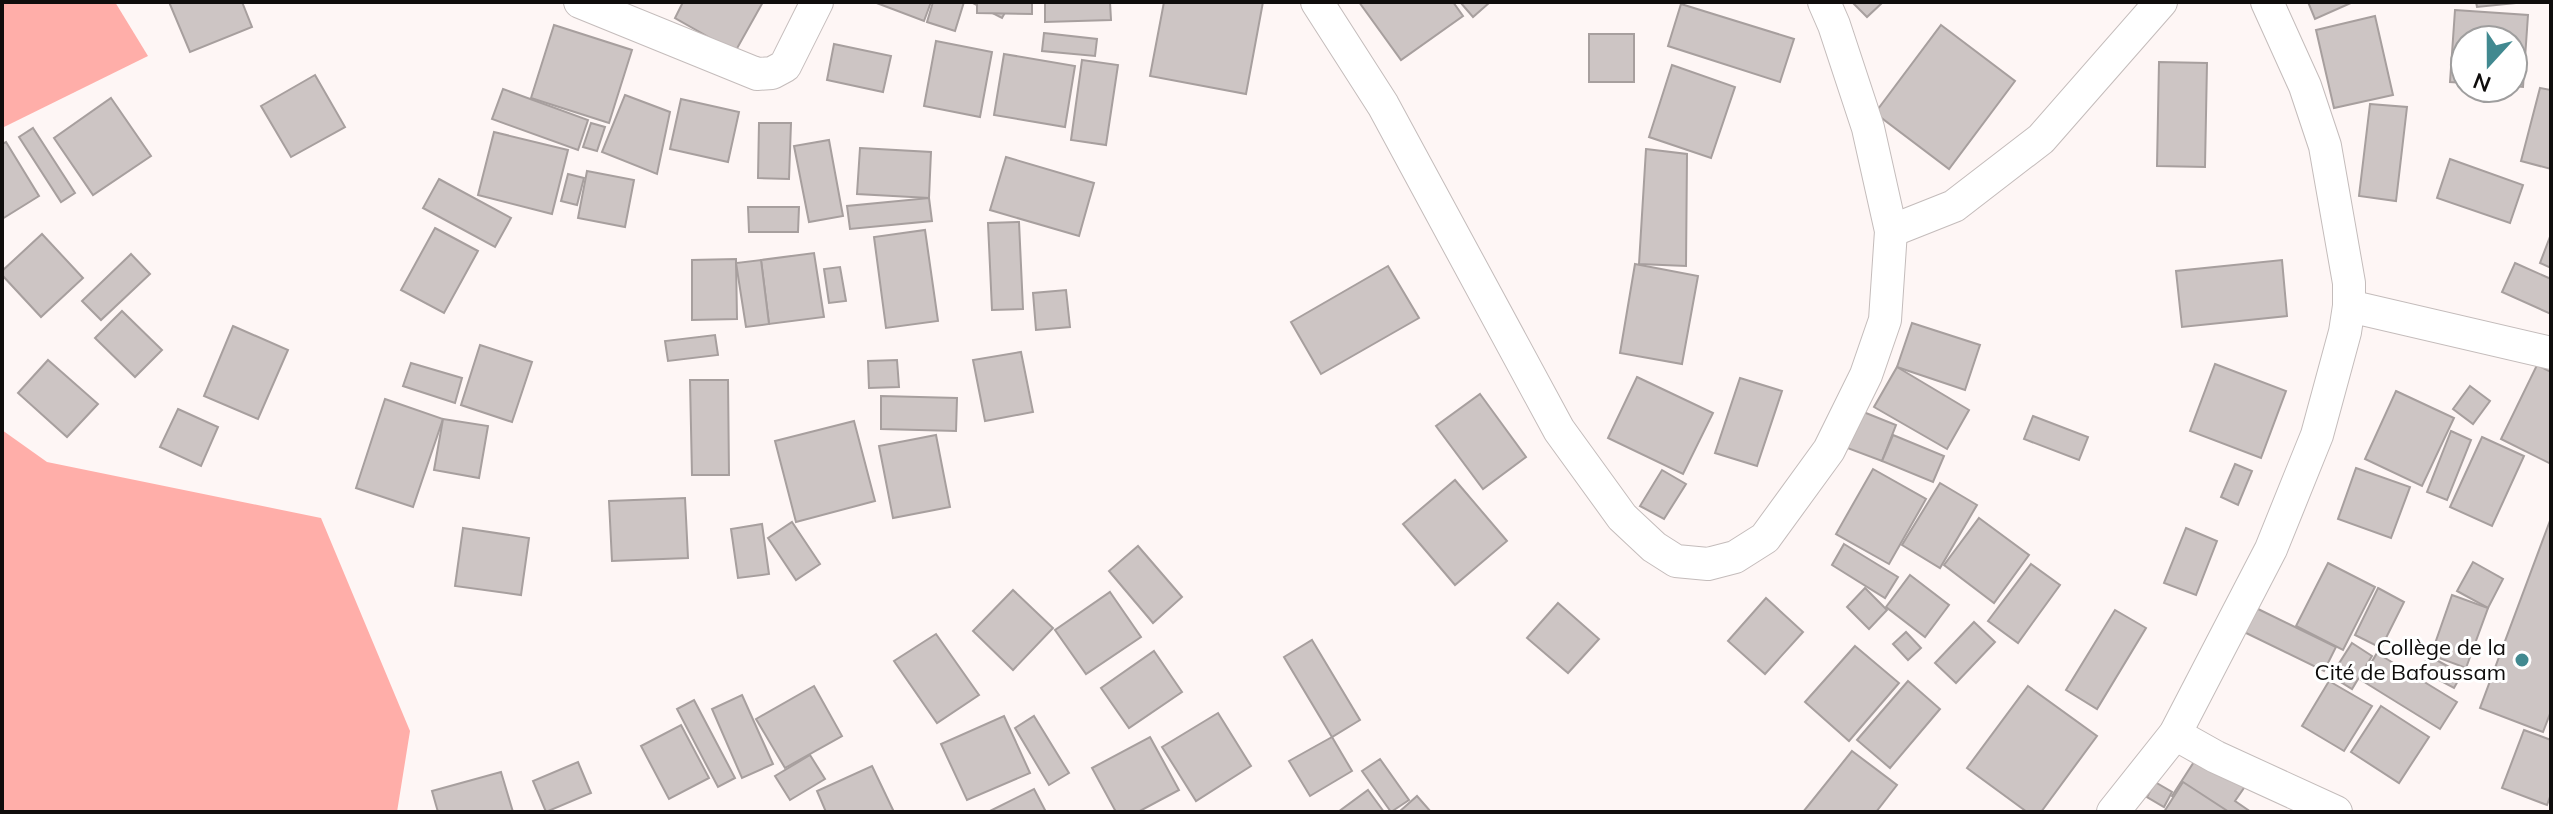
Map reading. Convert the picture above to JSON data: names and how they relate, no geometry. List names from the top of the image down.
{
  "places": ["Collège de la Cité de Bafoussam"],
  "north": "bottom"
}
